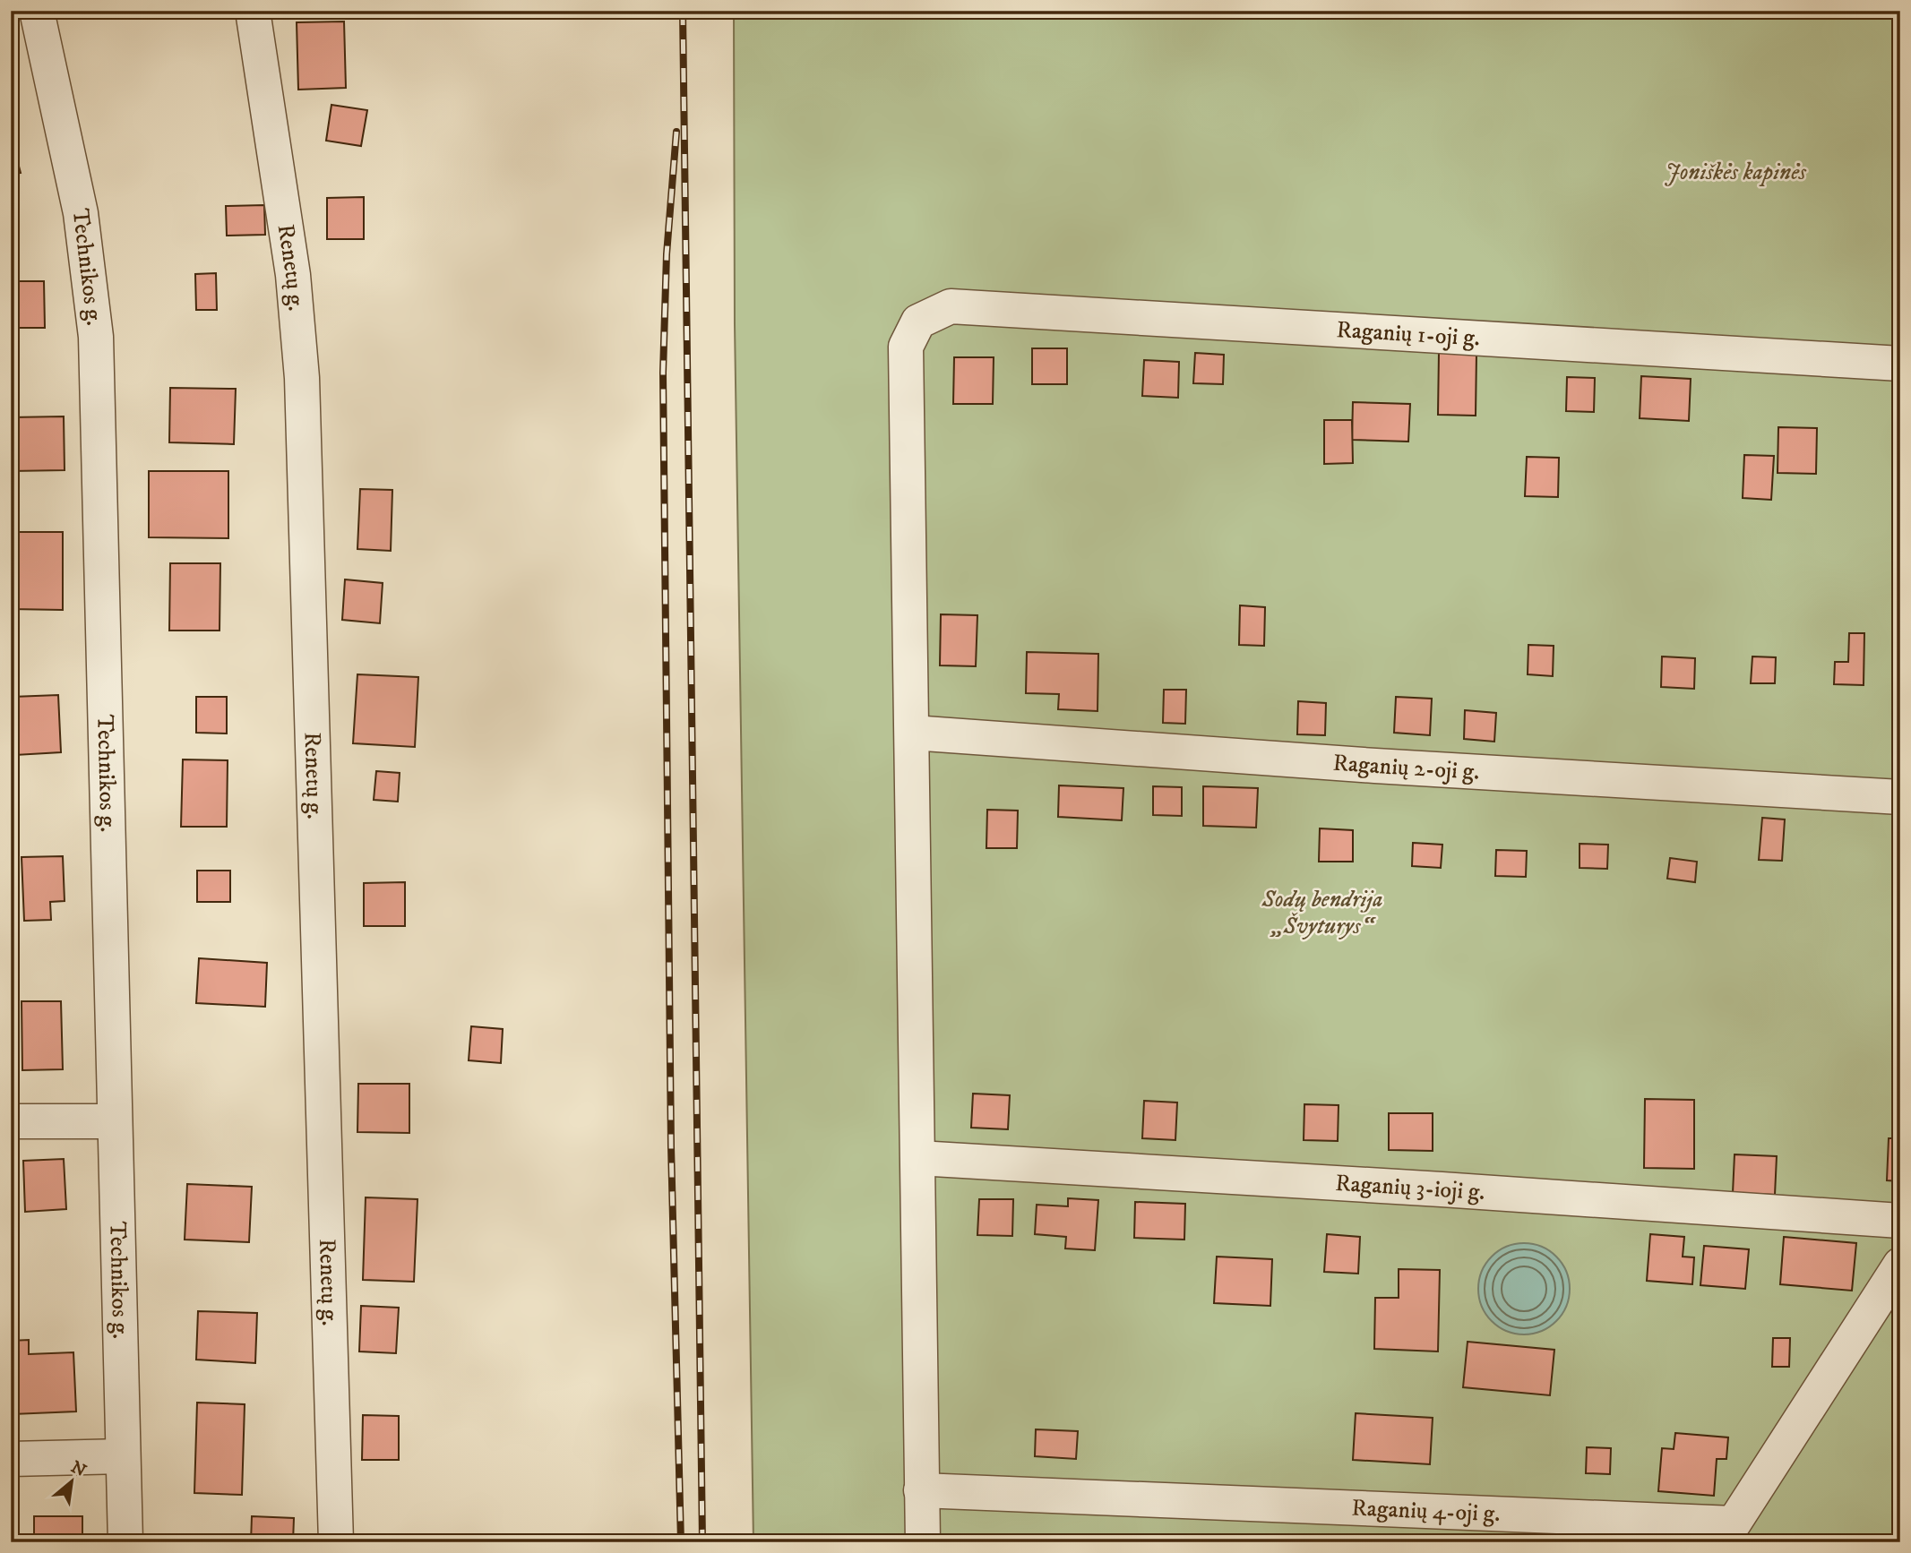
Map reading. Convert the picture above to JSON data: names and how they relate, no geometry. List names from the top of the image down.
{
  "streets": {
    "street": [
      "Technikos g.",
      "Renetų g.",
      "Raganių 1-oji g.",
      "Raganių 2-oji g.",
      "Raganių 3-ioji g.",
      "Raganių 4-oji g."
    ]
  },
  "crossings": [
    ["Raganių 1-oji g.", "Raganių 2-oji g."]
  ],
  "parks": ["Joniškės kapinės", "Sodų bendrija „Švyturys“"],
  "north": "top right"
}
